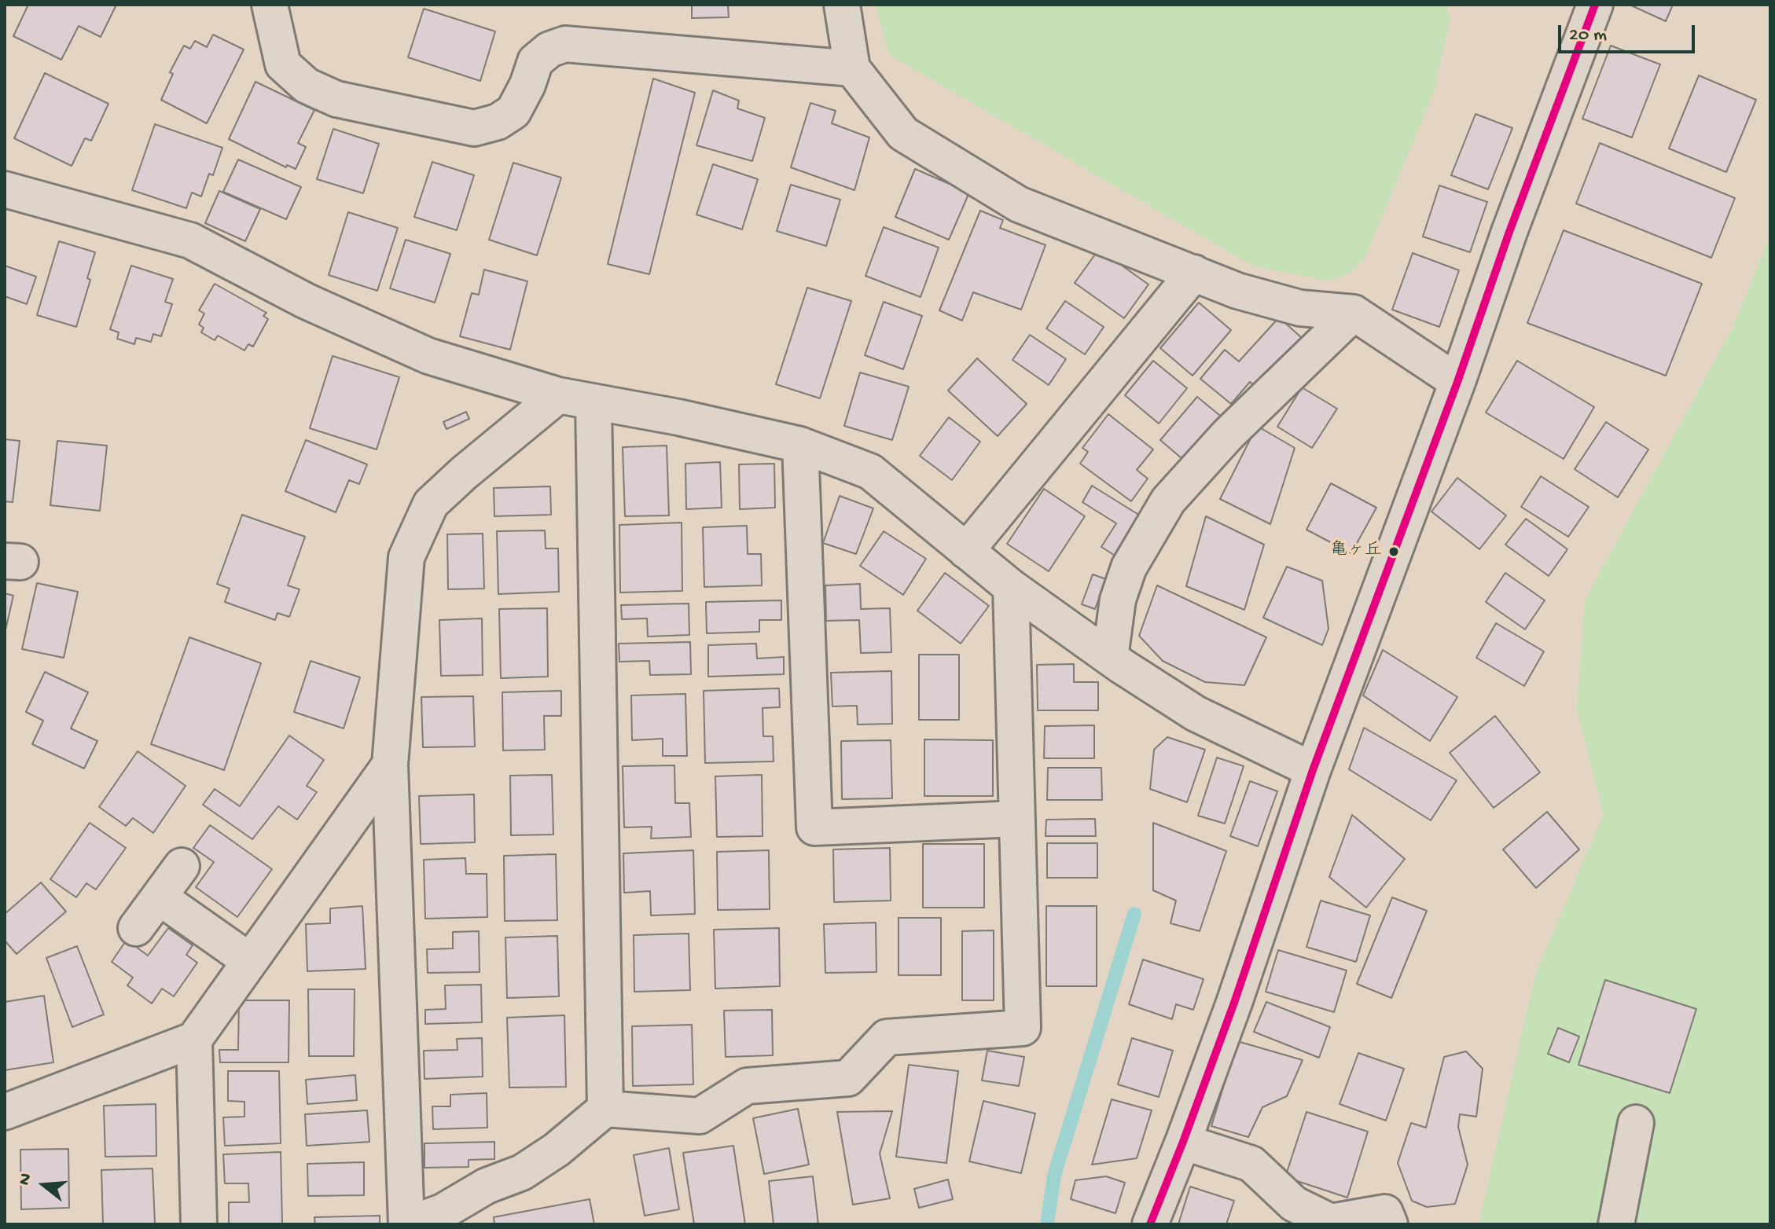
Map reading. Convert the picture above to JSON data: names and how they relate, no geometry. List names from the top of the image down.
{
  "places": ["亀ヶ丘"],
  "scale_bar": "20 m",
  "north": "left"
}
